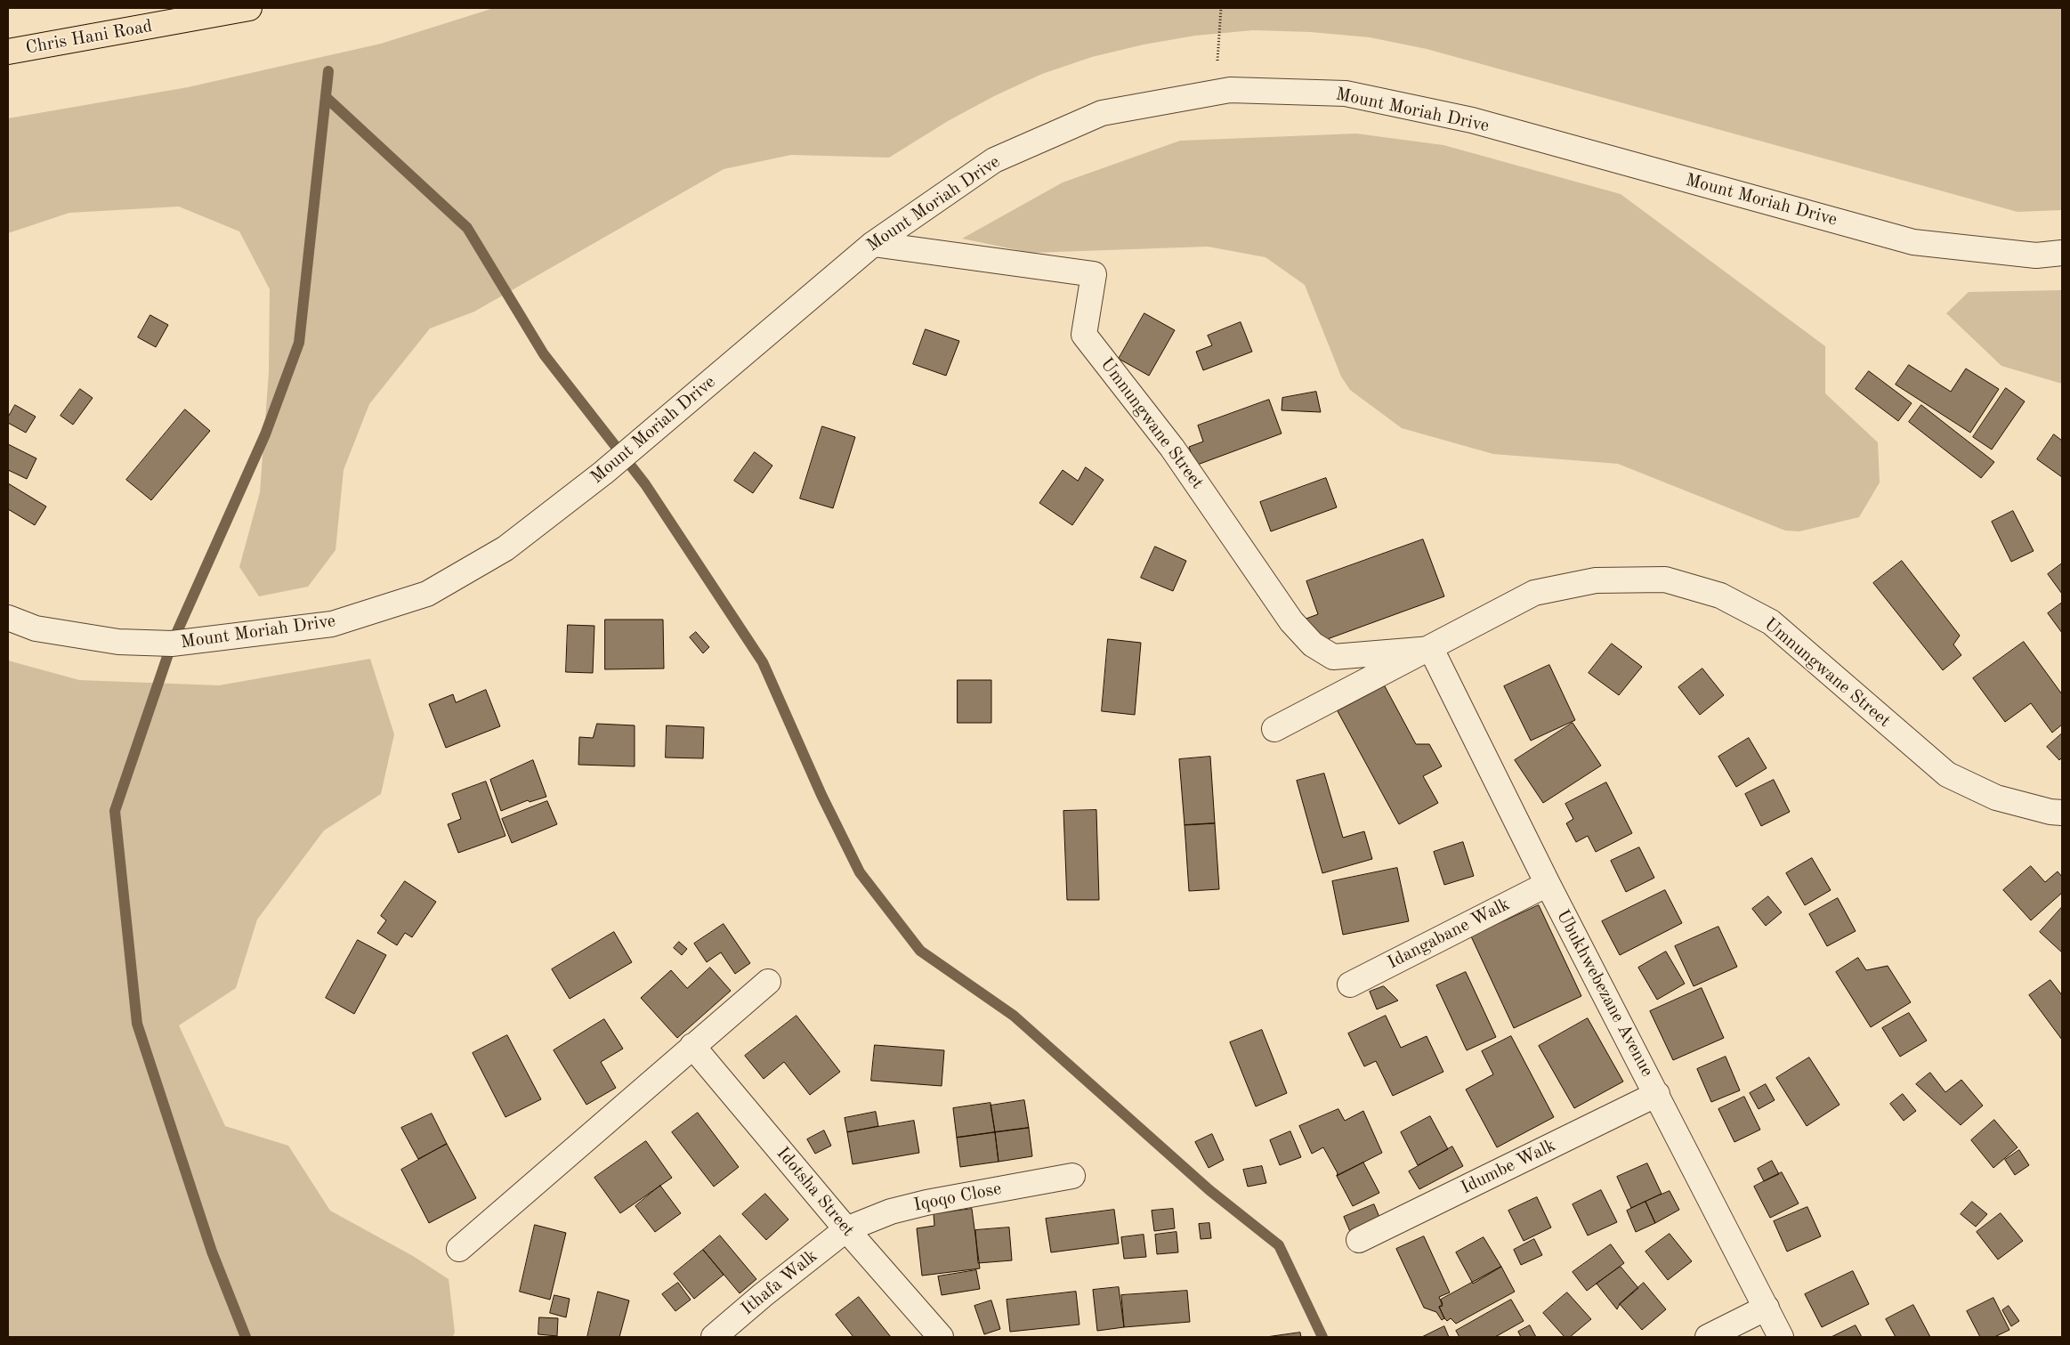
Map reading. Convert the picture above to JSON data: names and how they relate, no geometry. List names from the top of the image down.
{
  "streets": {
    "main road": ["Chris Hani Road"],
    "street": [
      "Mount Moriah Drive",
      "Umnungwane Street",
      "Idangabane Walk",
      "Ubukhwebezane Avenue",
      "Idumbe Walk",
      "Idotsha Street",
      "Iqoqo Close",
      "Ithafa Walk"
    ]
  },
  "crossings": [
    ["Mount Moriah Drive", "Umnungwane Street"],
    ["Umnungwane Street", "Ubukhwebezane Avenue"],
    ["Idangabane Walk", "Ubukhwebezane Avenue"],
    ["Ubukhwebezane Avenue", "Idumbe Walk"],
    ["Idotsha Street", "Iqoqo Close"],
    ["Idotsha Street", "Ithafa Walk"],
    ["Iqoqo Close", "Ithafa Walk"]
  ]
}
